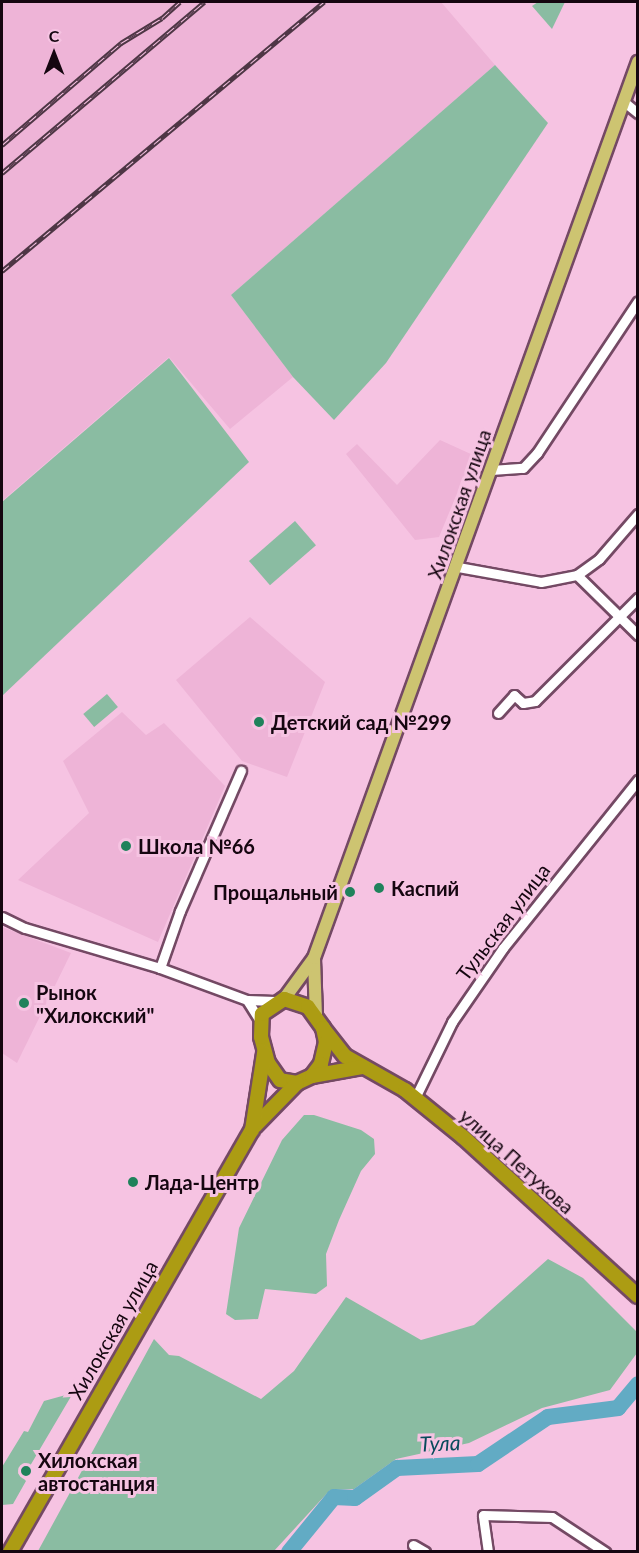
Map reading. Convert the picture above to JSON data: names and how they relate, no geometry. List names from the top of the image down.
{
  "streets": {
    "highway": ["Хилокская улица", "улица Петухова"],
    "street": ["Тульская улица"]
  },
  "crossings": [
    ["Тульская улица", "улица Петухова"]
  ],
  "water": ["Тула"],
  "places": [
    "Детский сад №299",
    "Школа №66",
    "Каспий",
    "Прощальный",
    "Рынок \"Хилокский\"",
    "Лада-Центр",
    "Хилокская автостанция"
  ],
  "north": "top"
}
